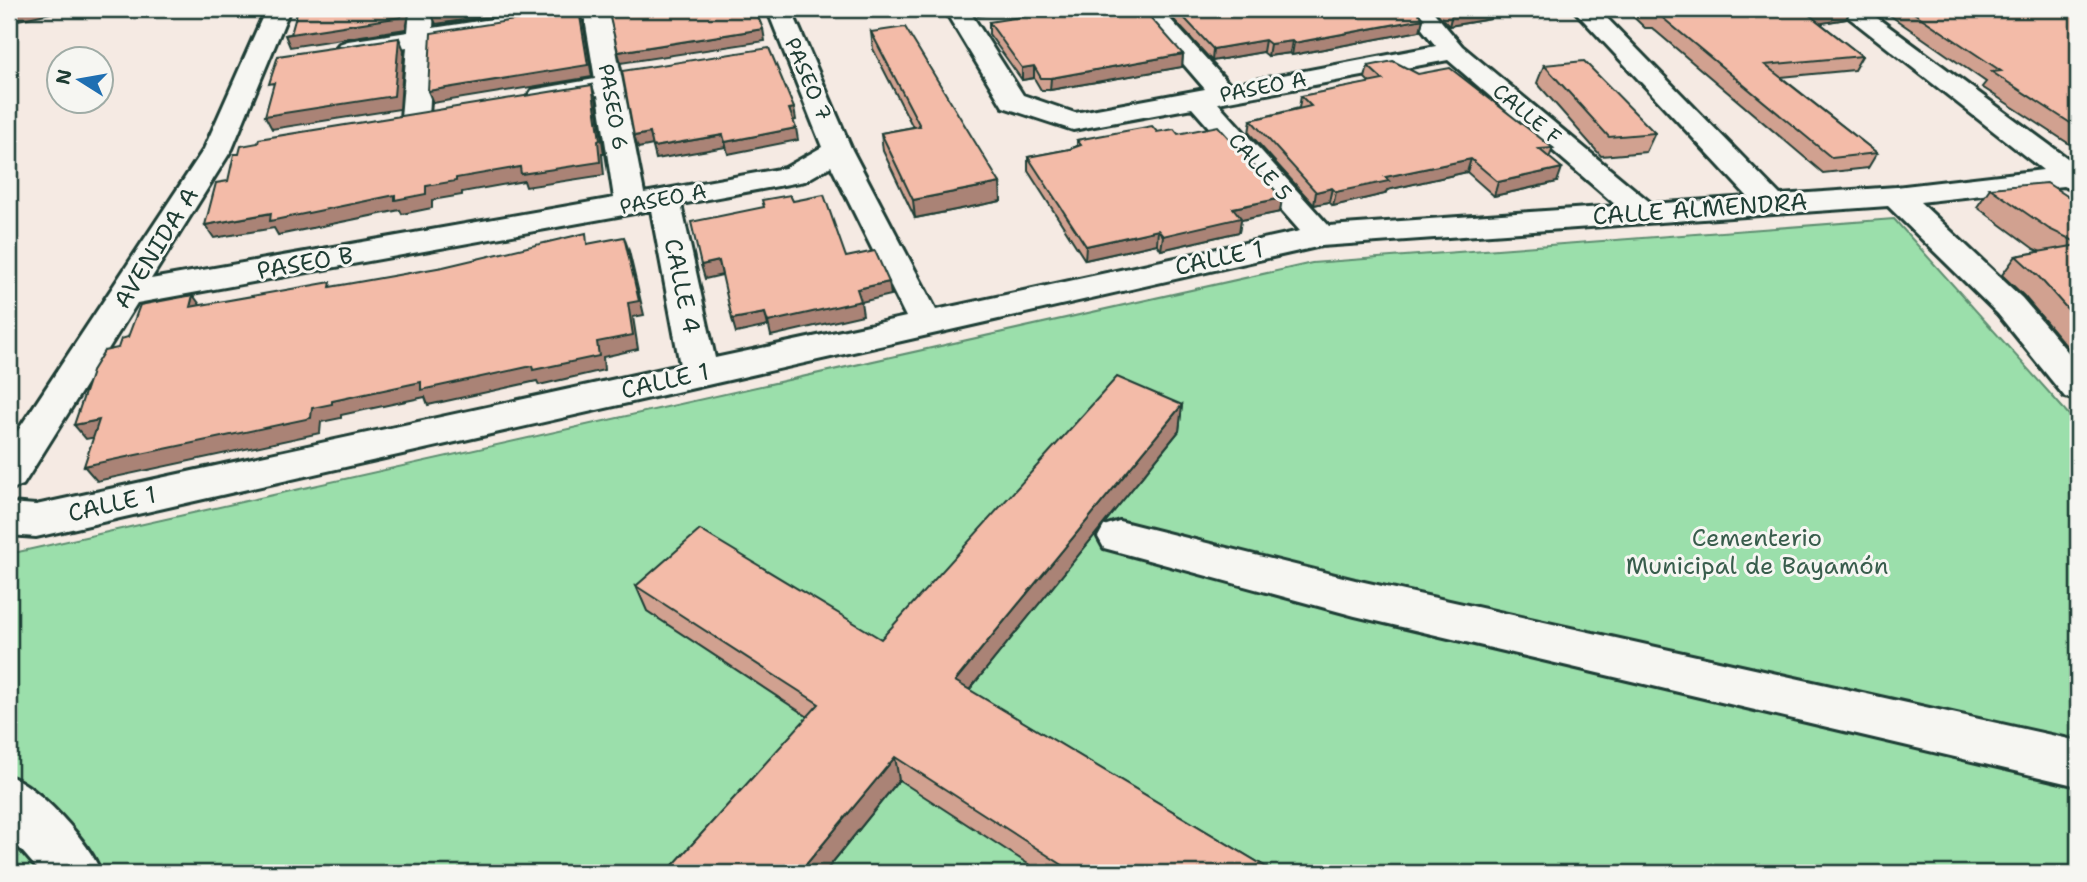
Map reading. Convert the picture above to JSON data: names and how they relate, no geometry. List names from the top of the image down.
{
  "streets": {
    "street": [
      "PASEO 7",
      "PASEO A",
      "PASEO 6",
      "CALLE F",
      "CALLE 5",
      "CALLE ALMENDRA",
      "AVENIDA A",
      "CALLE 1",
      "PASEO B",
      "CALLE 4"
    ]
  },
  "crossings": [
    ["PASEO 7", "PASEO A"],
    ["PASEO 7", "CALLE 1"],
    ["PASEO A", "PASEO 6"],
    ["PASEO A", "CALLE F"],
    ["PASEO A", "CALLE 5"],
    ["PASEO A", "PASEO B"],
    ["PASEO A", "CALLE 4"],
    ["CALLE F", "CALLE ALMENDRA"],
    ["CALLE 5", "CALLE ALMENDRA"],
    ["CALLE 5", "CALLE 1"],
    ["CALLE ALMENDRA", "CALLE 1"],
    ["AVENIDA A", "PASEO B"],
    ["CALLE 1", "CALLE 4"]
  ],
  "parks": ["Cementerio Municipal de Bayamón"],
  "north": "left"
}
